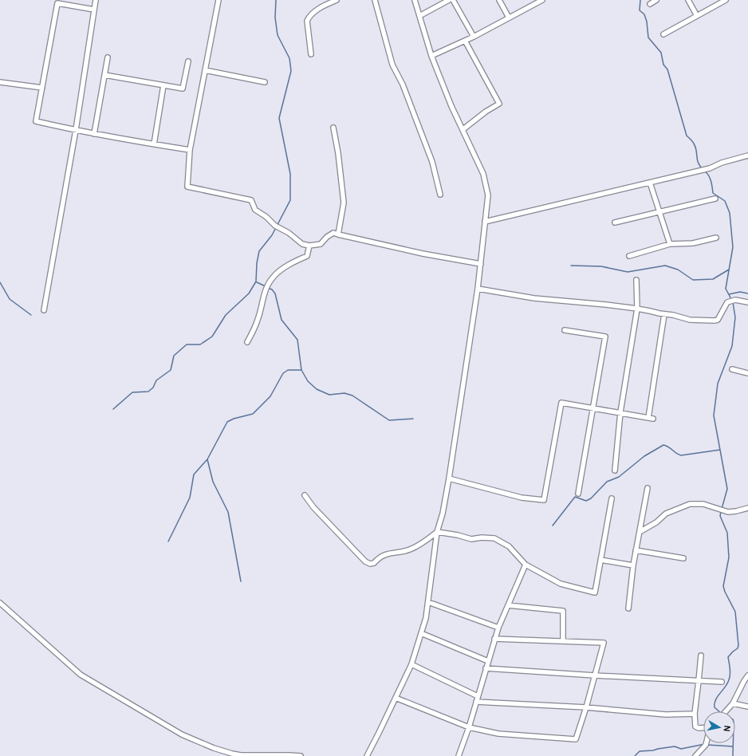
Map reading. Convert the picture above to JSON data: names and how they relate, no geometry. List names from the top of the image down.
{
  "north": "right"
}
